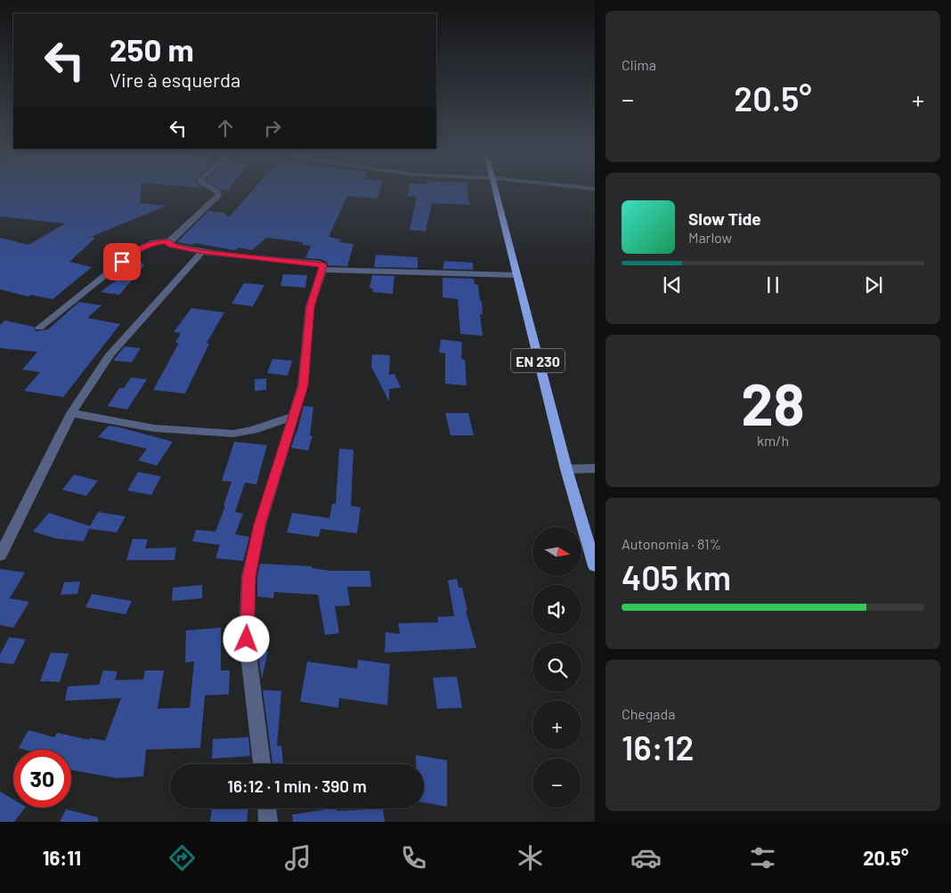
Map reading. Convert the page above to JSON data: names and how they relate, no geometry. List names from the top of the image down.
{
  "streets": {
    "main road": ["EN 230"]
  },
  "north": "right",
  "page": {
    "tile": [
      "Clima",
      ["28", "km/h"],
      ["Autonomia · 81%", "405 km"],
      ["Chegada", "16:12"]
    ],
    "turn": ["250 m", "Vire à esquerda"],
    "heat": ["−", "20.5°", "+"],
    "song": ["Slow Tide", "Marlow"],
    "map_buttons": ["+", "−"],
    "limit": "30",
    "trip": "16:12 · 1 min · 390 m",
    "tabs": ["16:11", "20.5°"]
  }
}
